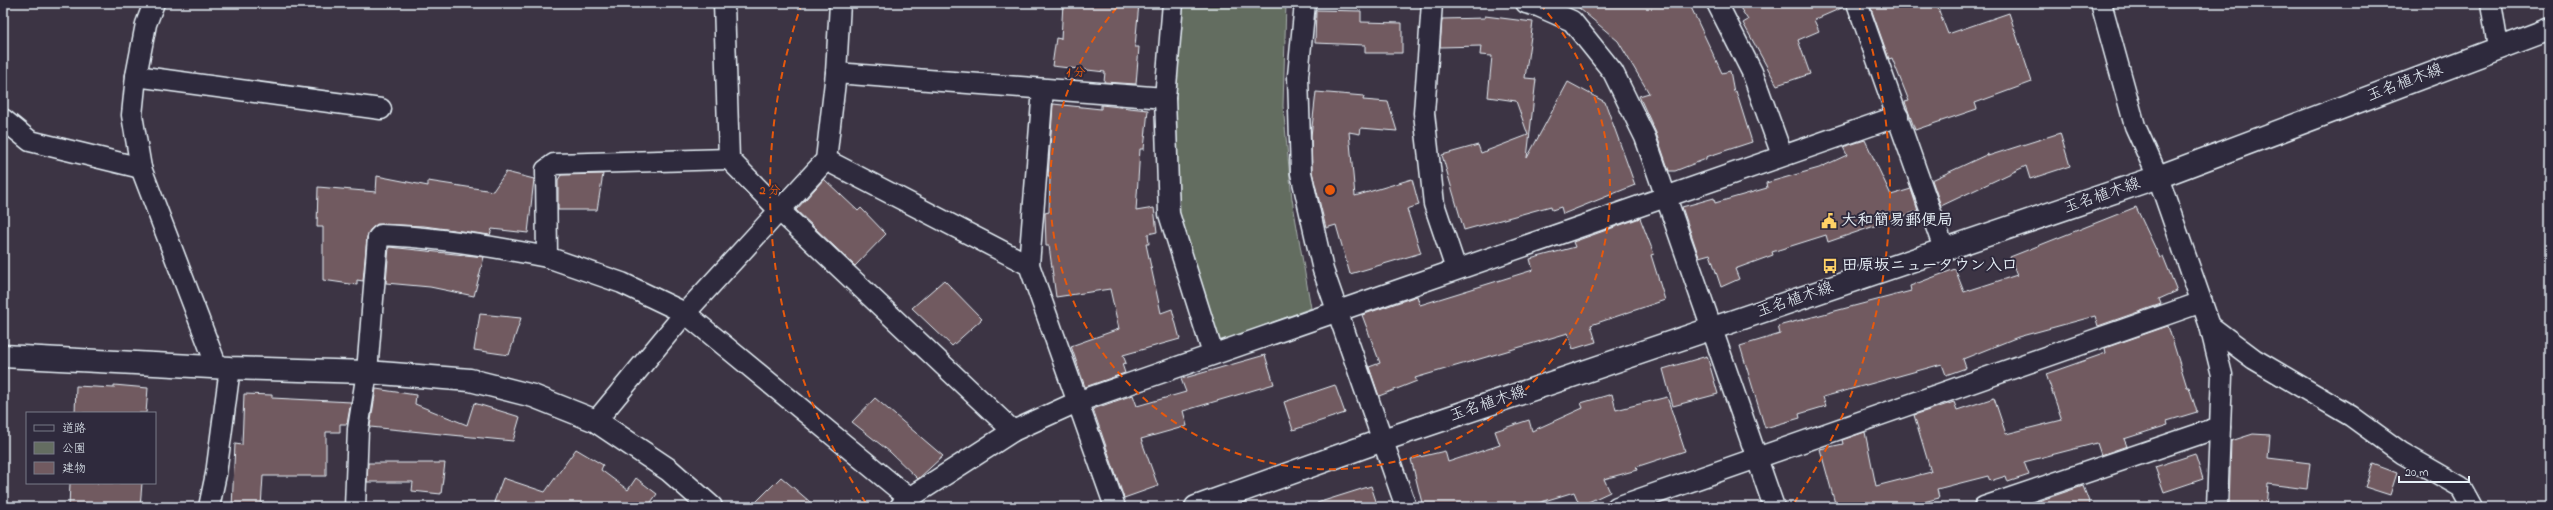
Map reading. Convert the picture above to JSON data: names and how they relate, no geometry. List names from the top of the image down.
{
  "streets": {
    "main road": ["玉名植木線"]
  },
  "places": {
    "public building": ["大和簡易郵便局"],
    "bus stop": ["田原坂ニュータウン入口"]
  },
  "legend": ["道路", "公園", "建物"],
  "scale_bar": "20 m",
  "rings": ["1 分", "2 分"]
}
